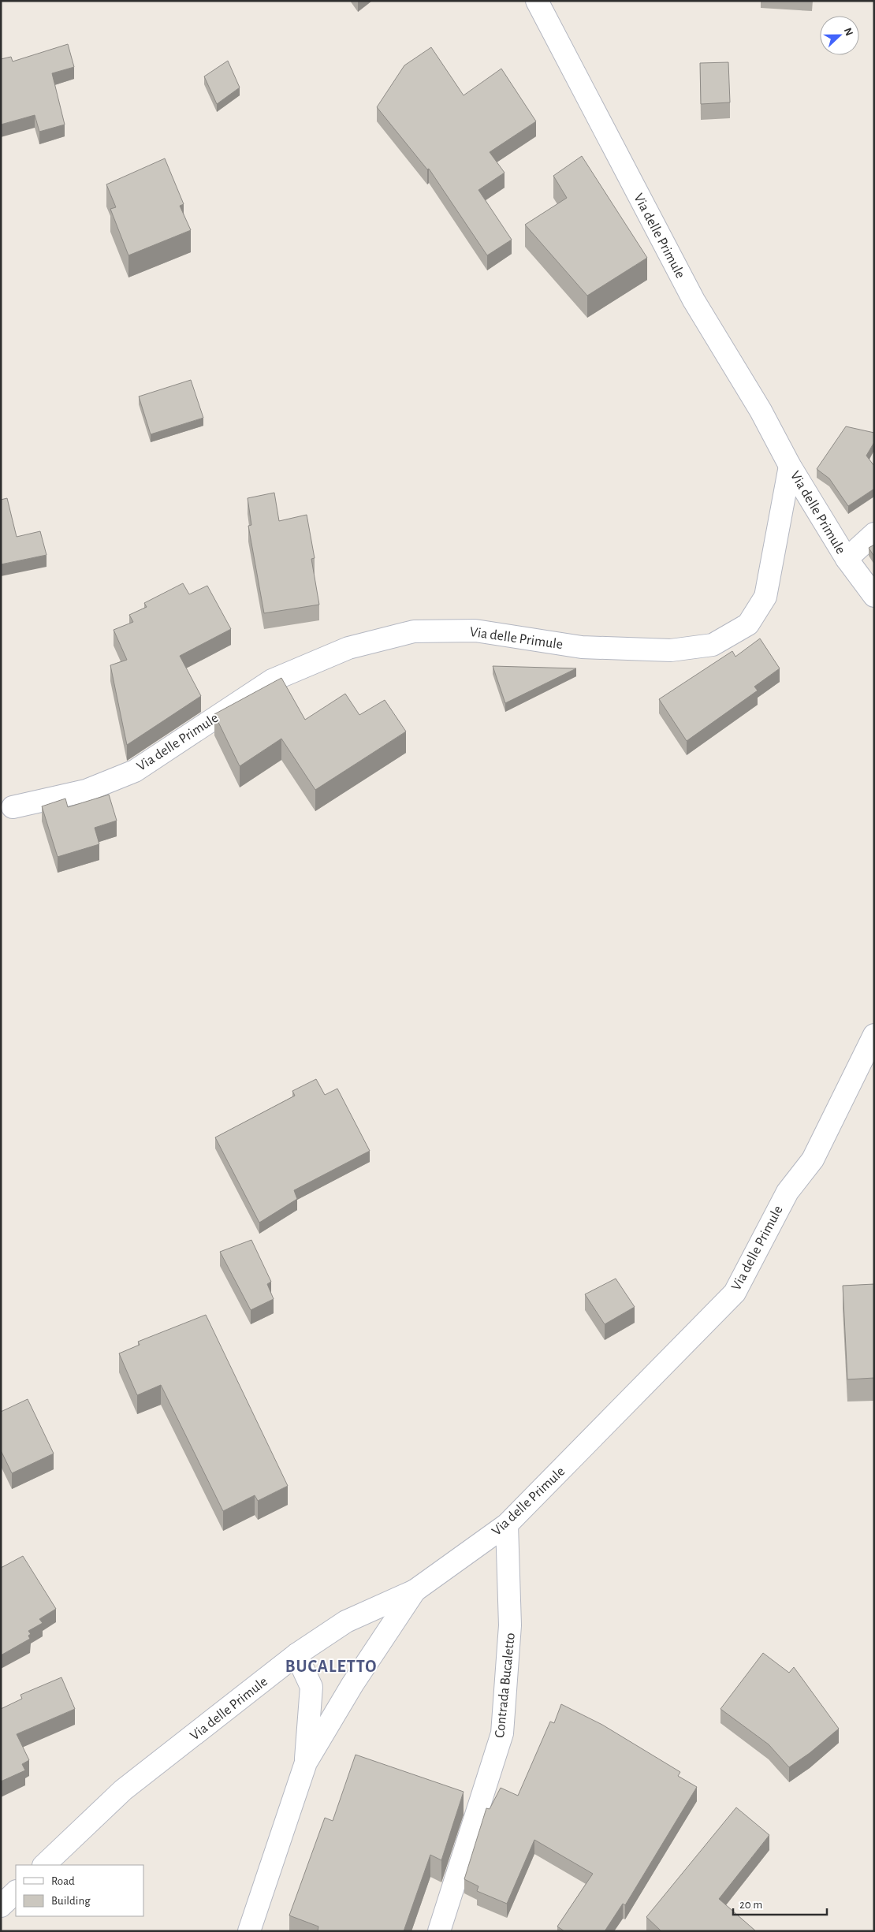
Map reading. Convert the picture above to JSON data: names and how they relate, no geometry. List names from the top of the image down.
{
  "streets": {
    "street": ["Via delle Primule", "Contrada Bucaletto"]
  },
  "crossings": [
    ["Via delle Primule", "Contrada Bucaletto"]
  ],
  "districts": ["BUCALETTO"],
  "legend": ["Road", "Building"],
  "scale_bar": "20 m",
  "north": "right"
}
